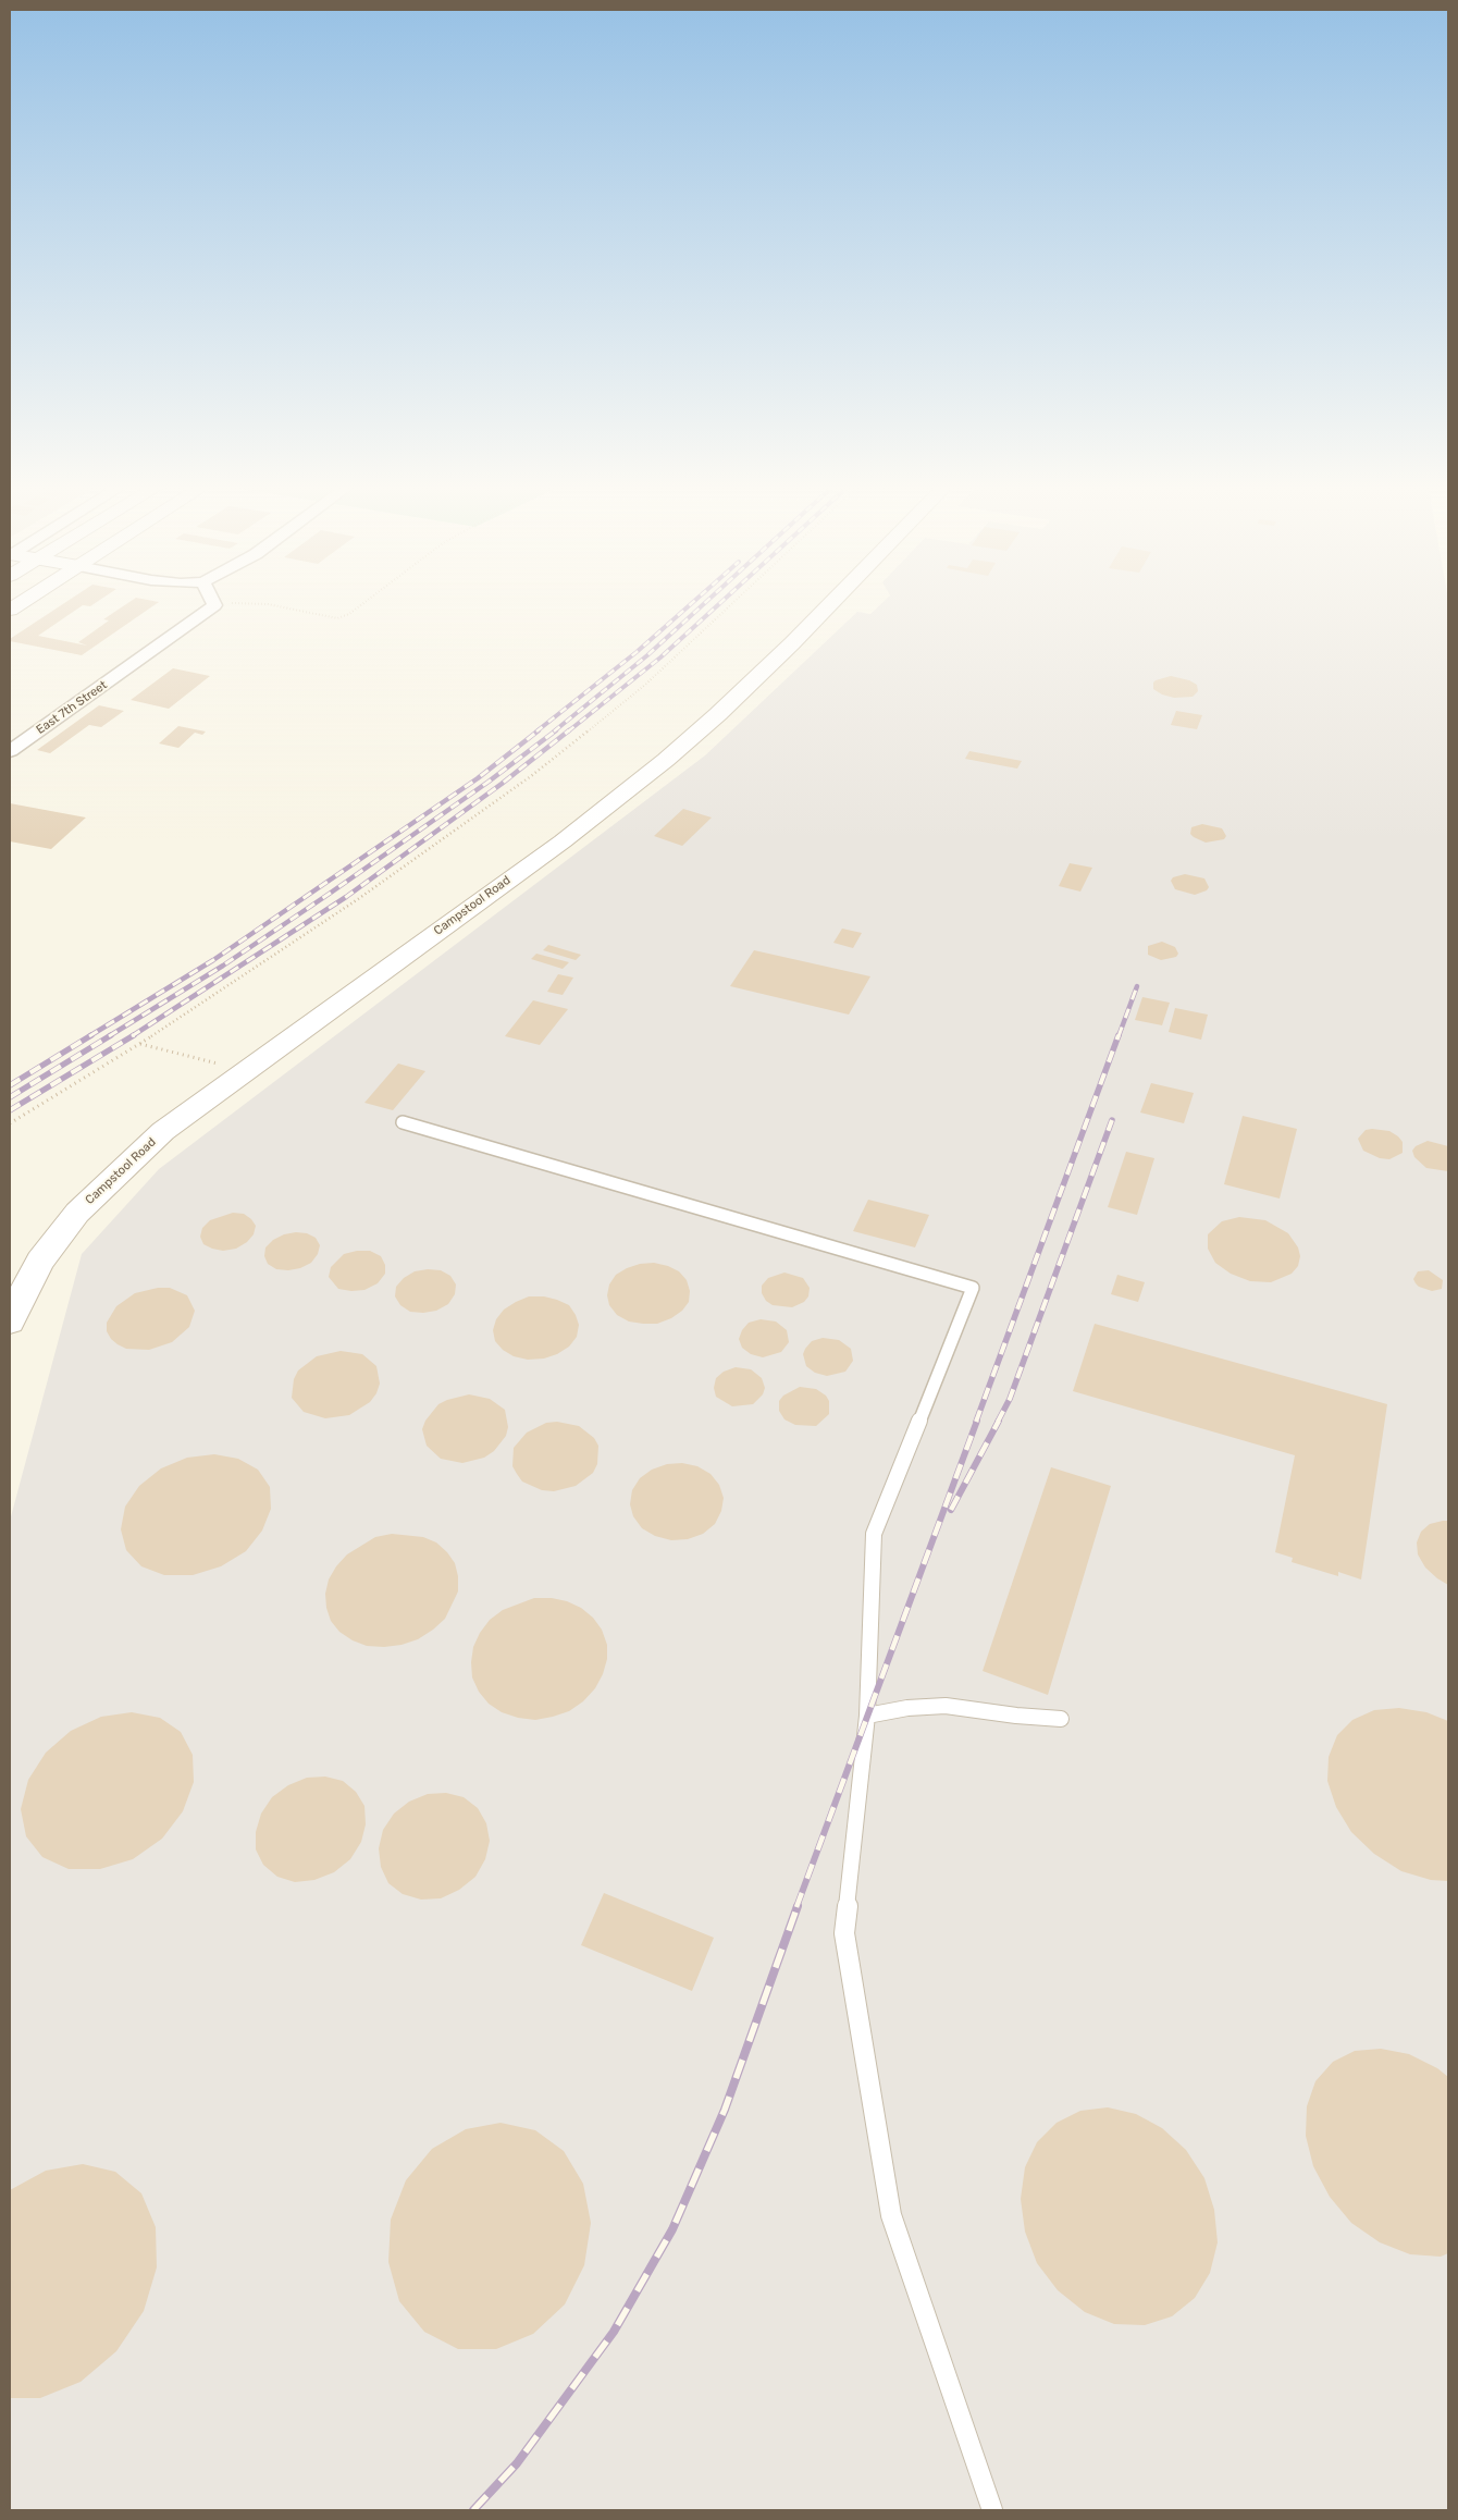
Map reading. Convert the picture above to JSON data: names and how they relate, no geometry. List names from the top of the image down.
{
  "streets": {
    "main road": ["Campstool Road"],
    "street": ["East 7th Street"]
  }
}
